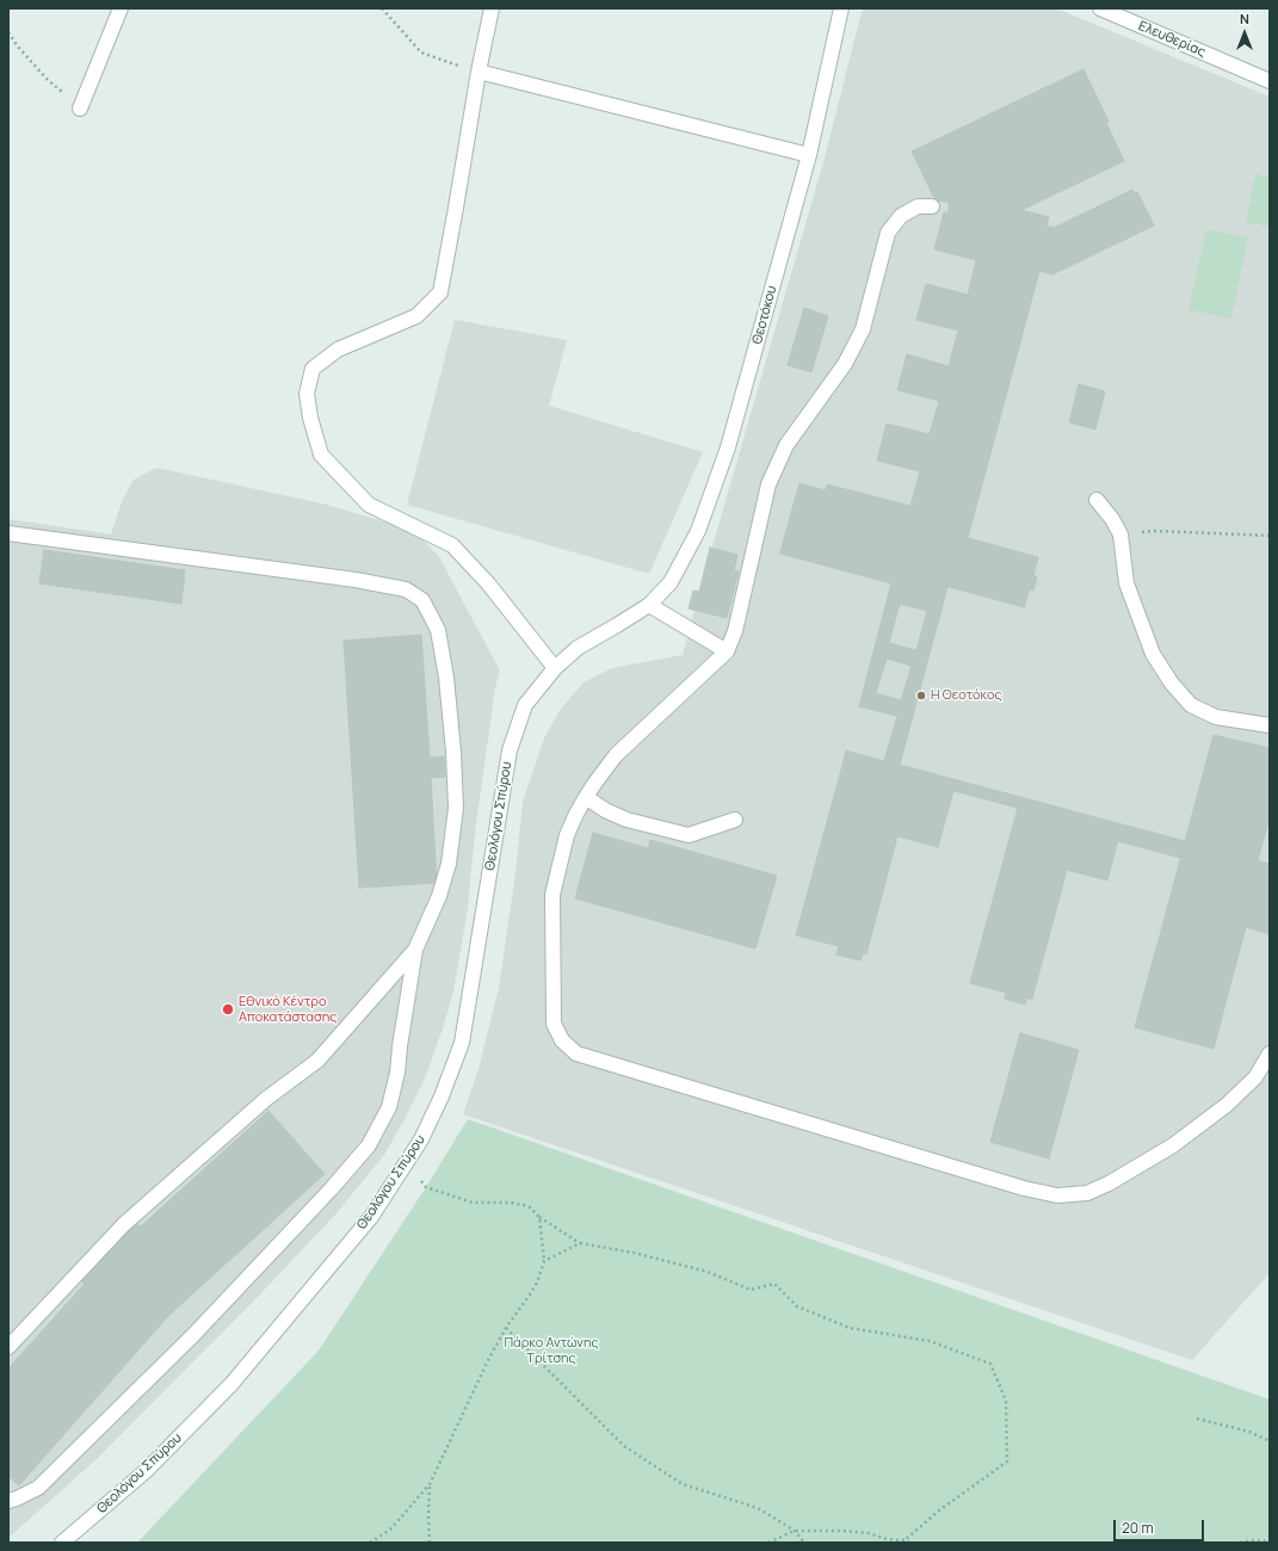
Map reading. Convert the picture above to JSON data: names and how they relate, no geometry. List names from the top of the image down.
{
  "streets": {
    "street": ["Ελευθερίας", "Θεοτόκου", "Θεολόγου Σπύρου"]
  },
  "crossings": [
    ["Θεοτόκου", "Θεολόγου Σπύρου"]
  ],
  "parks": ["Πάρκο Αντώνης Τρίτσης"],
  "places": ["Η Θεοτόκος", "Εθνικό Κέντρο Αποκατάστασης"],
  "scale_bar": "20 m",
  "north": "top"
}
